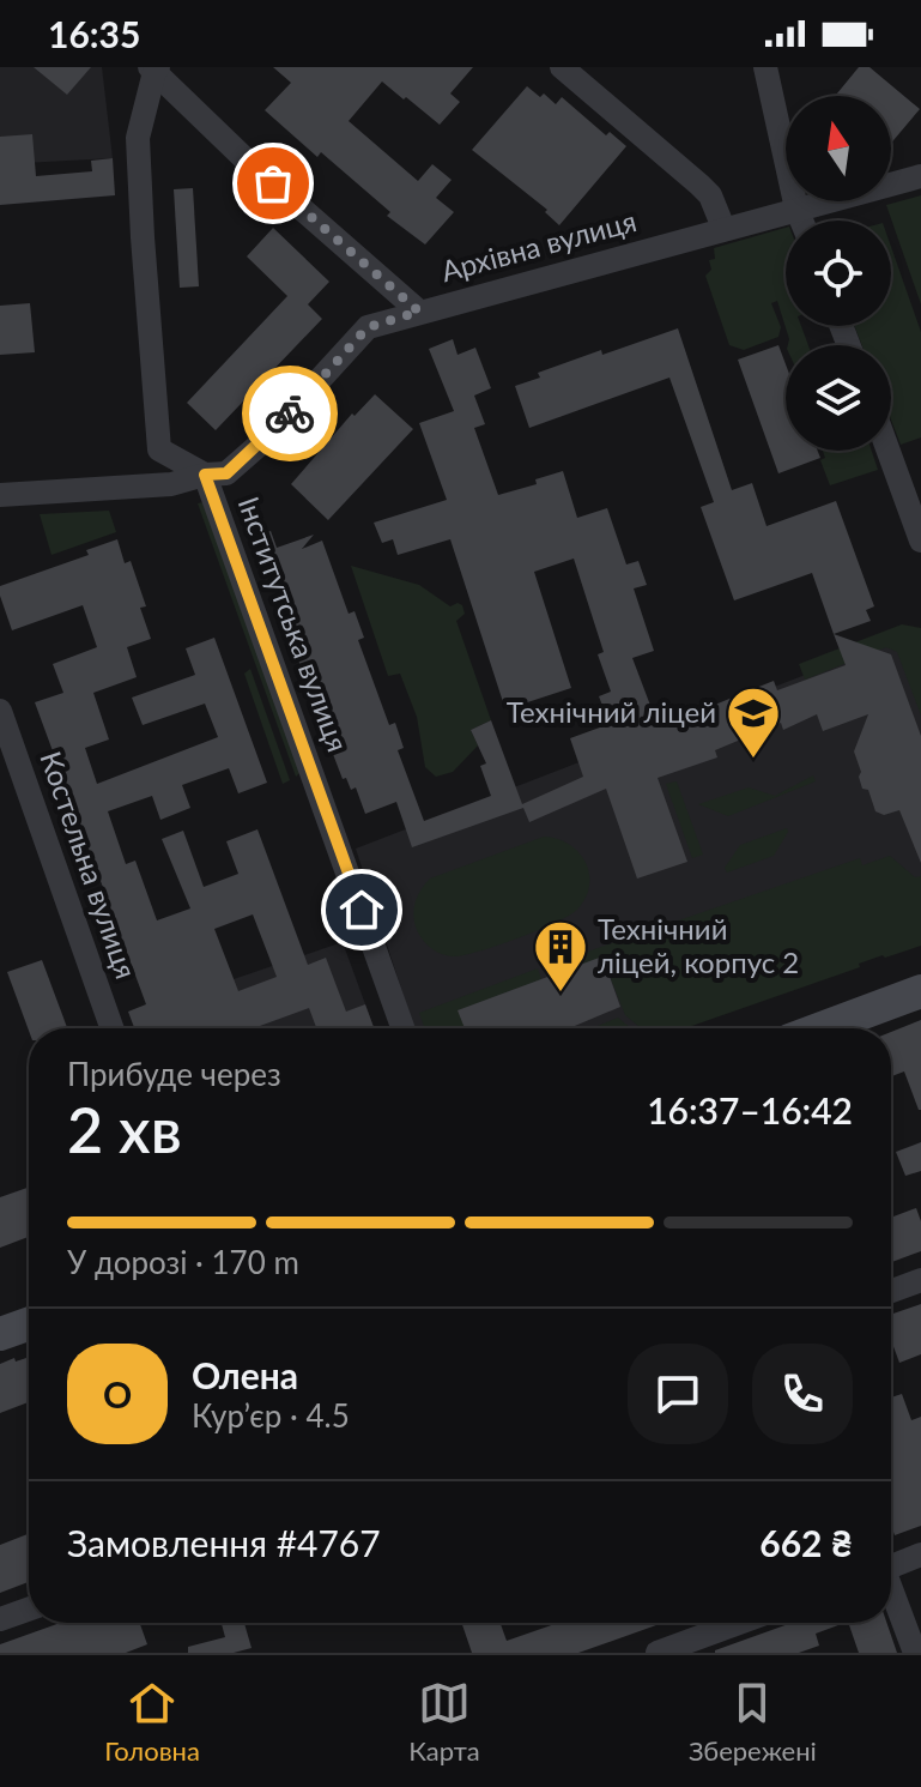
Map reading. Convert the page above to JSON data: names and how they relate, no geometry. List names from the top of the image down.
{
  "streets": {
    "street": ["Архівна вулиця", "Інститутська вулиця", "Костельна вулиця"]
  },
  "crossings": [
    ["Архівна вулиця", "Інститутська вулиця"]
  ],
  "places": {
    "school or university": ["Технічний ліцей"],
    "building": ["Технічний ліцей, корпус 2"]
  },
  "north": "top",
  "page": {
    "status": "16:35",
    "heading": ["2 хв", "Прибуде через", "16:37–16:42"],
    "panel": [
      "Олена",
      "Кур’єр · 4.5",
      "Замовлення #4767",
      "662 ₴"
    ],
    "bar": "У дорозі · 170 m",
    "round": "О",
    "tabs": ["Головна", "Карта", "Збережені"]
  }
}
